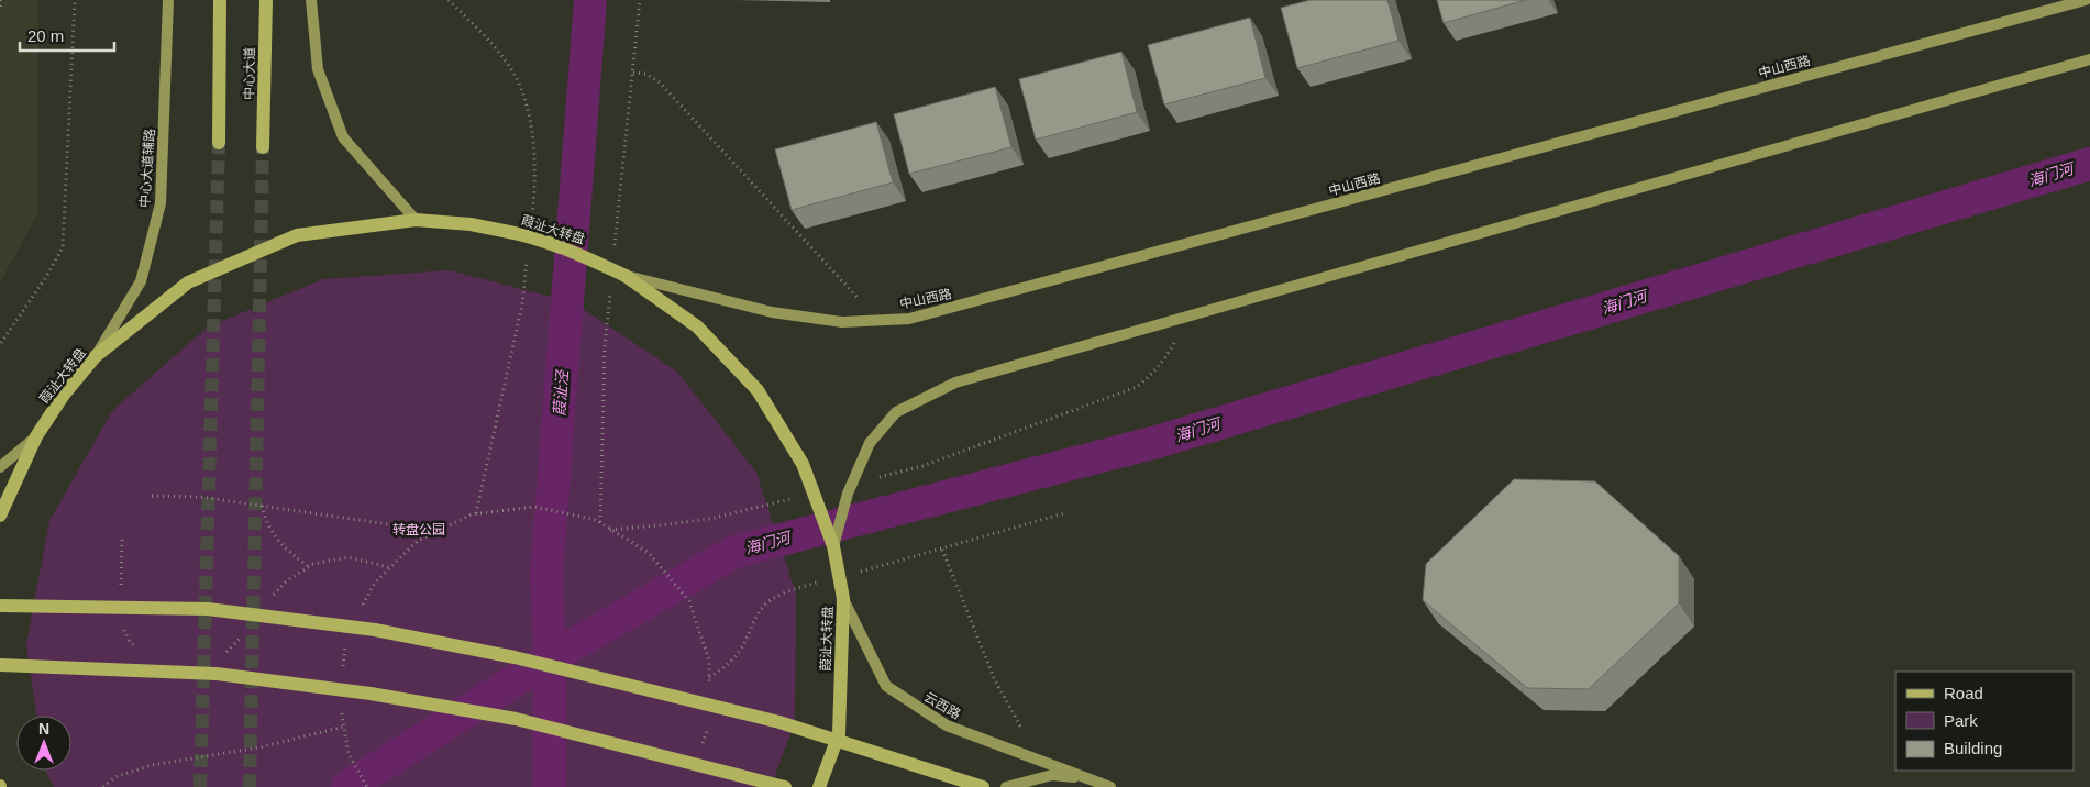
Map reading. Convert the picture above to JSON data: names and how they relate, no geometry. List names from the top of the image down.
{
  "streets": {
    "main road": [
      "中山西路",
      "中心大道",
      "中心大道辅路",
      "葭沚大转盘",
      "云西路"
    ]
  },
  "crossings": [
    ["中山西路", "葭沚大转盘"],
    ["中心大道辅路", "葭沚大转盘"],
    ["葭沚大转盘", "云西路"]
  ],
  "water": ["海门河", "葭沚泾"],
  "parks": ["转盘公园"],
  "legend": ["Road", "Park", "Building"],
  "scale_bar": "20 m",
  "north": "top"
}
